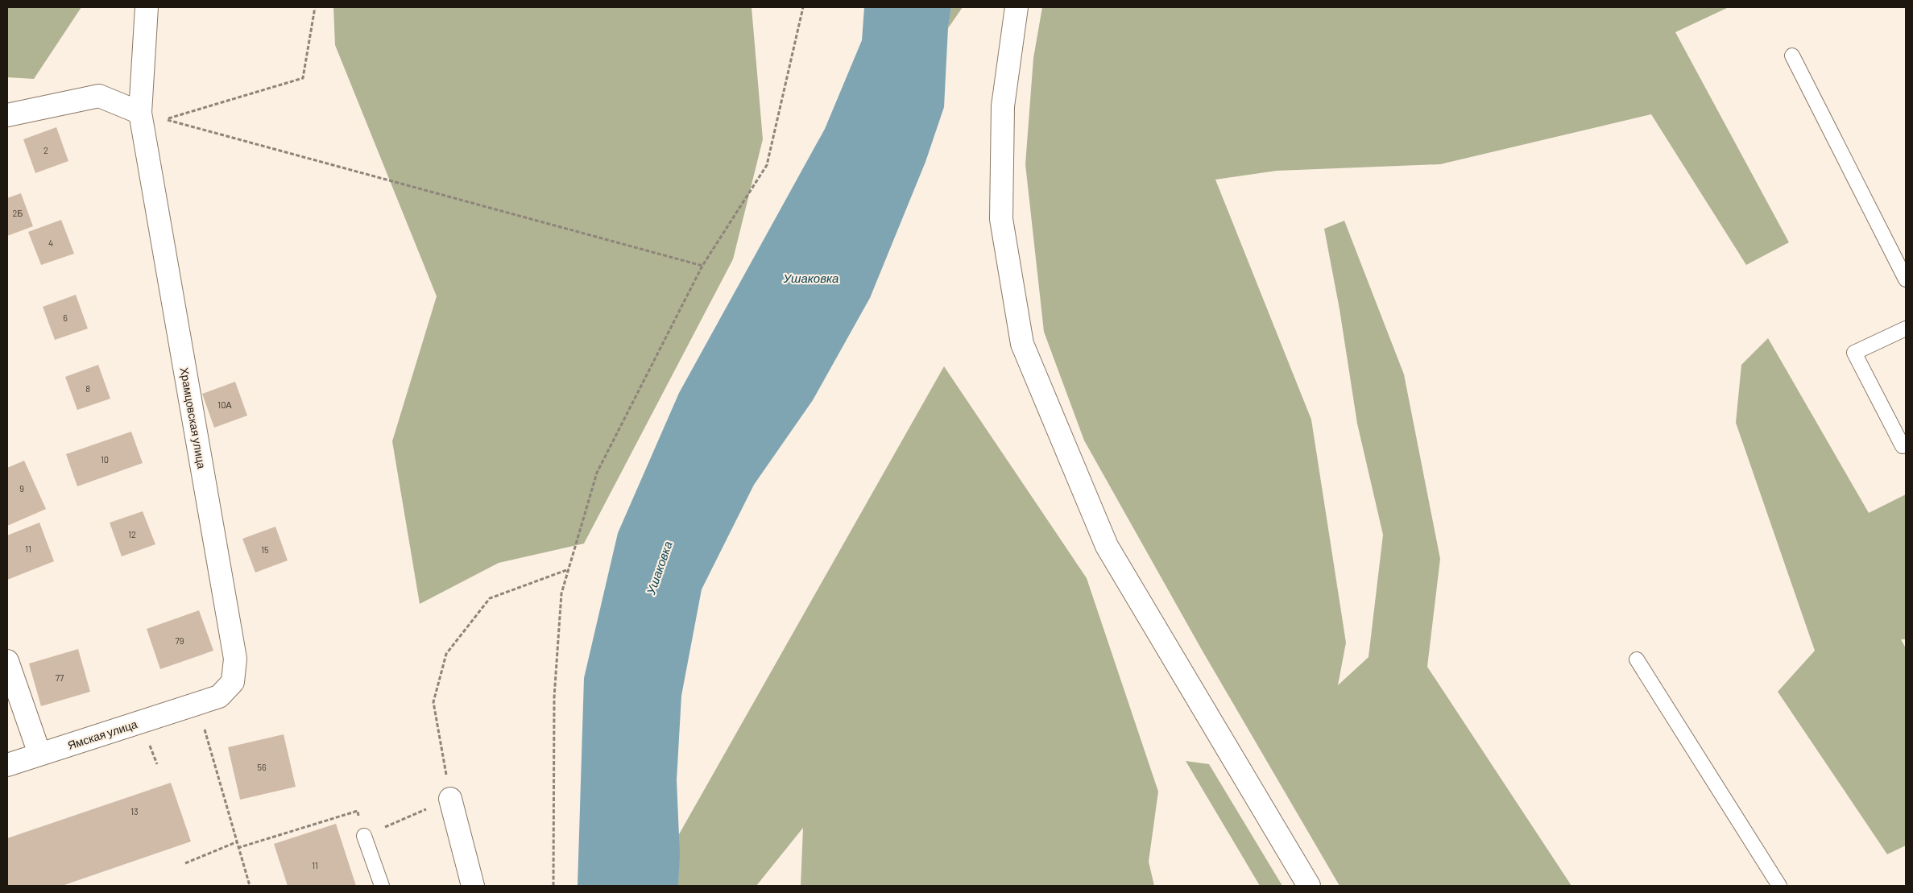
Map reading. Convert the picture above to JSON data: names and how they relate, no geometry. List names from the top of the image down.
{
  "streets": {
    "street": ["Храмцовская улица", "Ямская улица"]
  },
  "crossings": [
    ["Храмцовская улица", "Ямская улица"]
  ],
  "water": ["Ушаковка"],
  "house_numbers": [
    "2",
    "2Б",
    "4",
    "6",
    "8",
    "10А",
    "10",
    "9",
    "12",
    "11",
    "15",
    "79",
    "77",
    "56",
    "13",
    "11"
  ]
}
